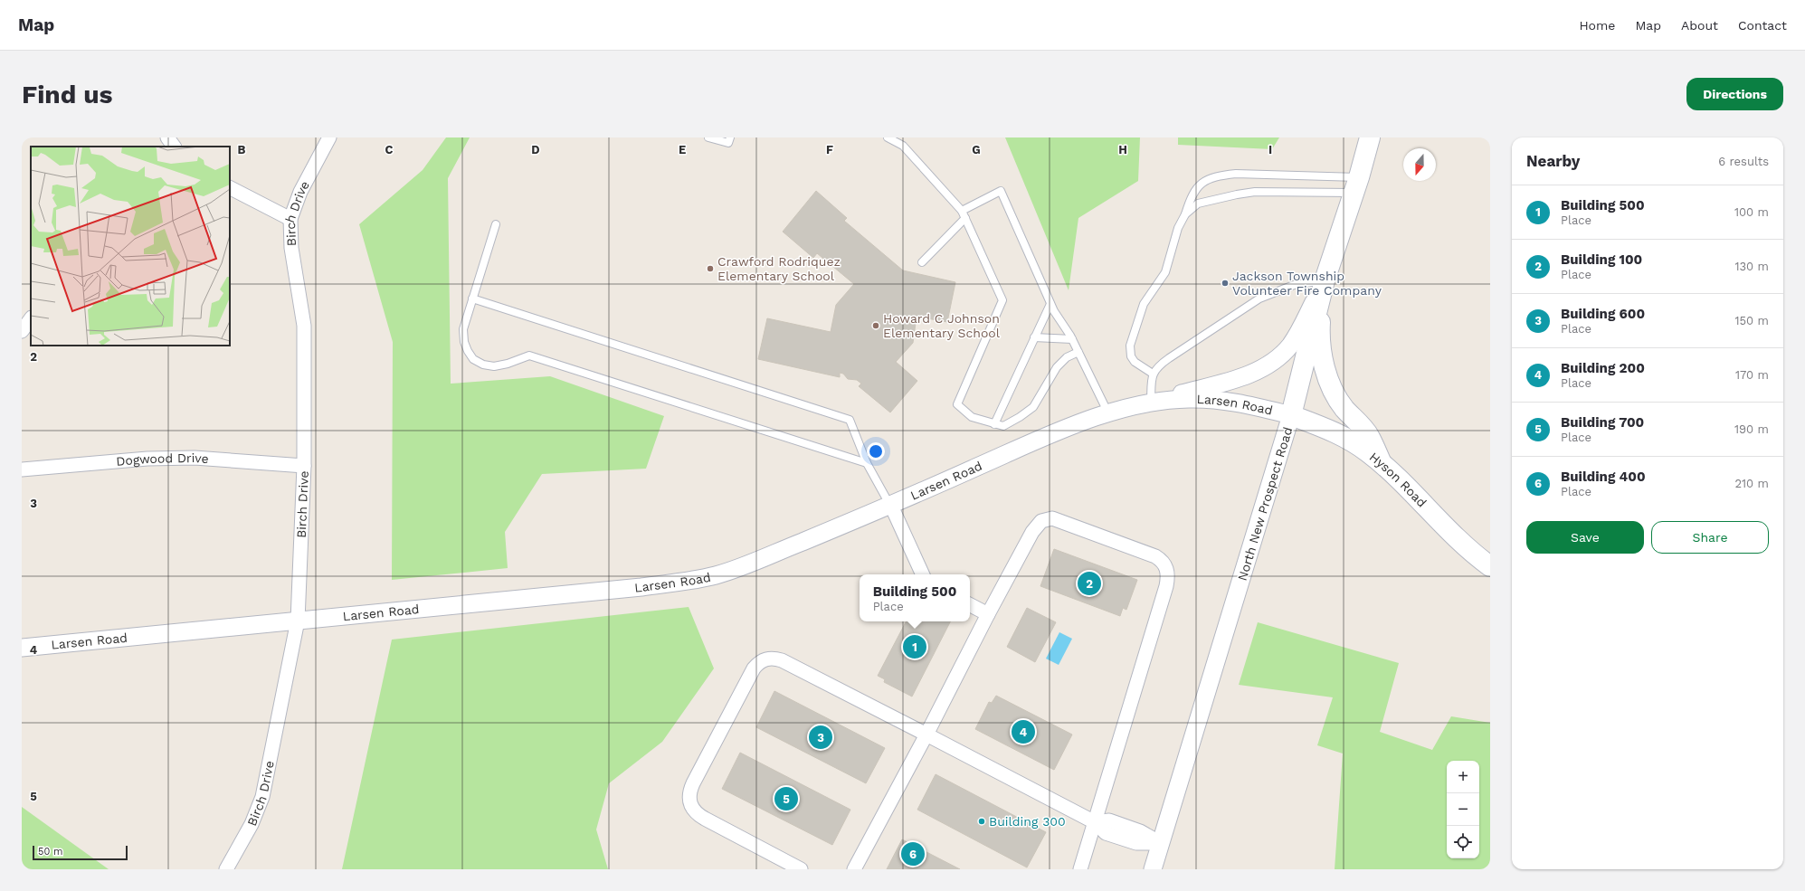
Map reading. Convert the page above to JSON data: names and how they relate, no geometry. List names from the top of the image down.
{
  "streets": {
    "main road": ["Hyson Road", "North New Prospect Road"],
    "street": ["Birch Drive", "Larsen Road", "Dogwood Drive"]
  },
  "crossings": [
    ["Birch Drive", "Larsen Road"],
    ["Birch Drive", "Dogwood Drive"],
    ["Larsen Road", "Hyson Road"],
    ["Larsen Road", "North New Prospect Road"],
    ["Hyson Road", "North New Prospect Road"]
  ],
  "places": [
    "Crawford Rodriquez Elementary School",
    "Jackson Township Volunteer Fire Company",
    "Howard C Johnson Elementary School",
    "Building 300"
  ],
  "scale_bar": "50 m",
  "north": "bottom",
  "page": {
    "header": "Map",
    "nav": [
      "Home",
      "Map",
      "About",
      "Contact"
    ],
    "buttons": [
      "Directions",
      ["Save", "Share"]
    ],
    "title": "Find us",
    "heading": ["Nearby", "6 results"],
    "list": [
      {
        "mark": "1",
        "name": "Building 500",
        "note": "Place",
        "value": "100 m"
      },
      {
        "mark": "2",
        "name": "Building 100",
        "note": "Place",
        "value": "130 m"
      },
      {
        "mark": "3",
        "name": "Building 600",
        "note": "Place",
        "value": "150 m"
      },
      {
        "mark": "4",
        "name": "Building 200",
        "note": "Place",
        "value": "170 m"
      },
      {
        "mark": "5",
        "name": "Building 700",
        "note": "Place",
        "value": "190 m"
      },
      {
        "mark": "6",
        "name": "Building 400",
        "note": "Place",
        "value": "210 m"
      }
    ],
    "pins": [
      "2",
      "1",
      "4",
      "3",
      "5",
      "6"
    ],
    "popup": ["Building 500", "Place"],
    "map_buttons": ["+", "−"],
    "scale": "50 m"
  },
  "grid": {
    "columns": [
      "B",
      "C",
      "D",
      "E",
      "F",
      "G",
      "H",
      "I"
    ],
    "rows": [
      "2",
      "3",
      "4",
      "5"
    ]
  }
}
